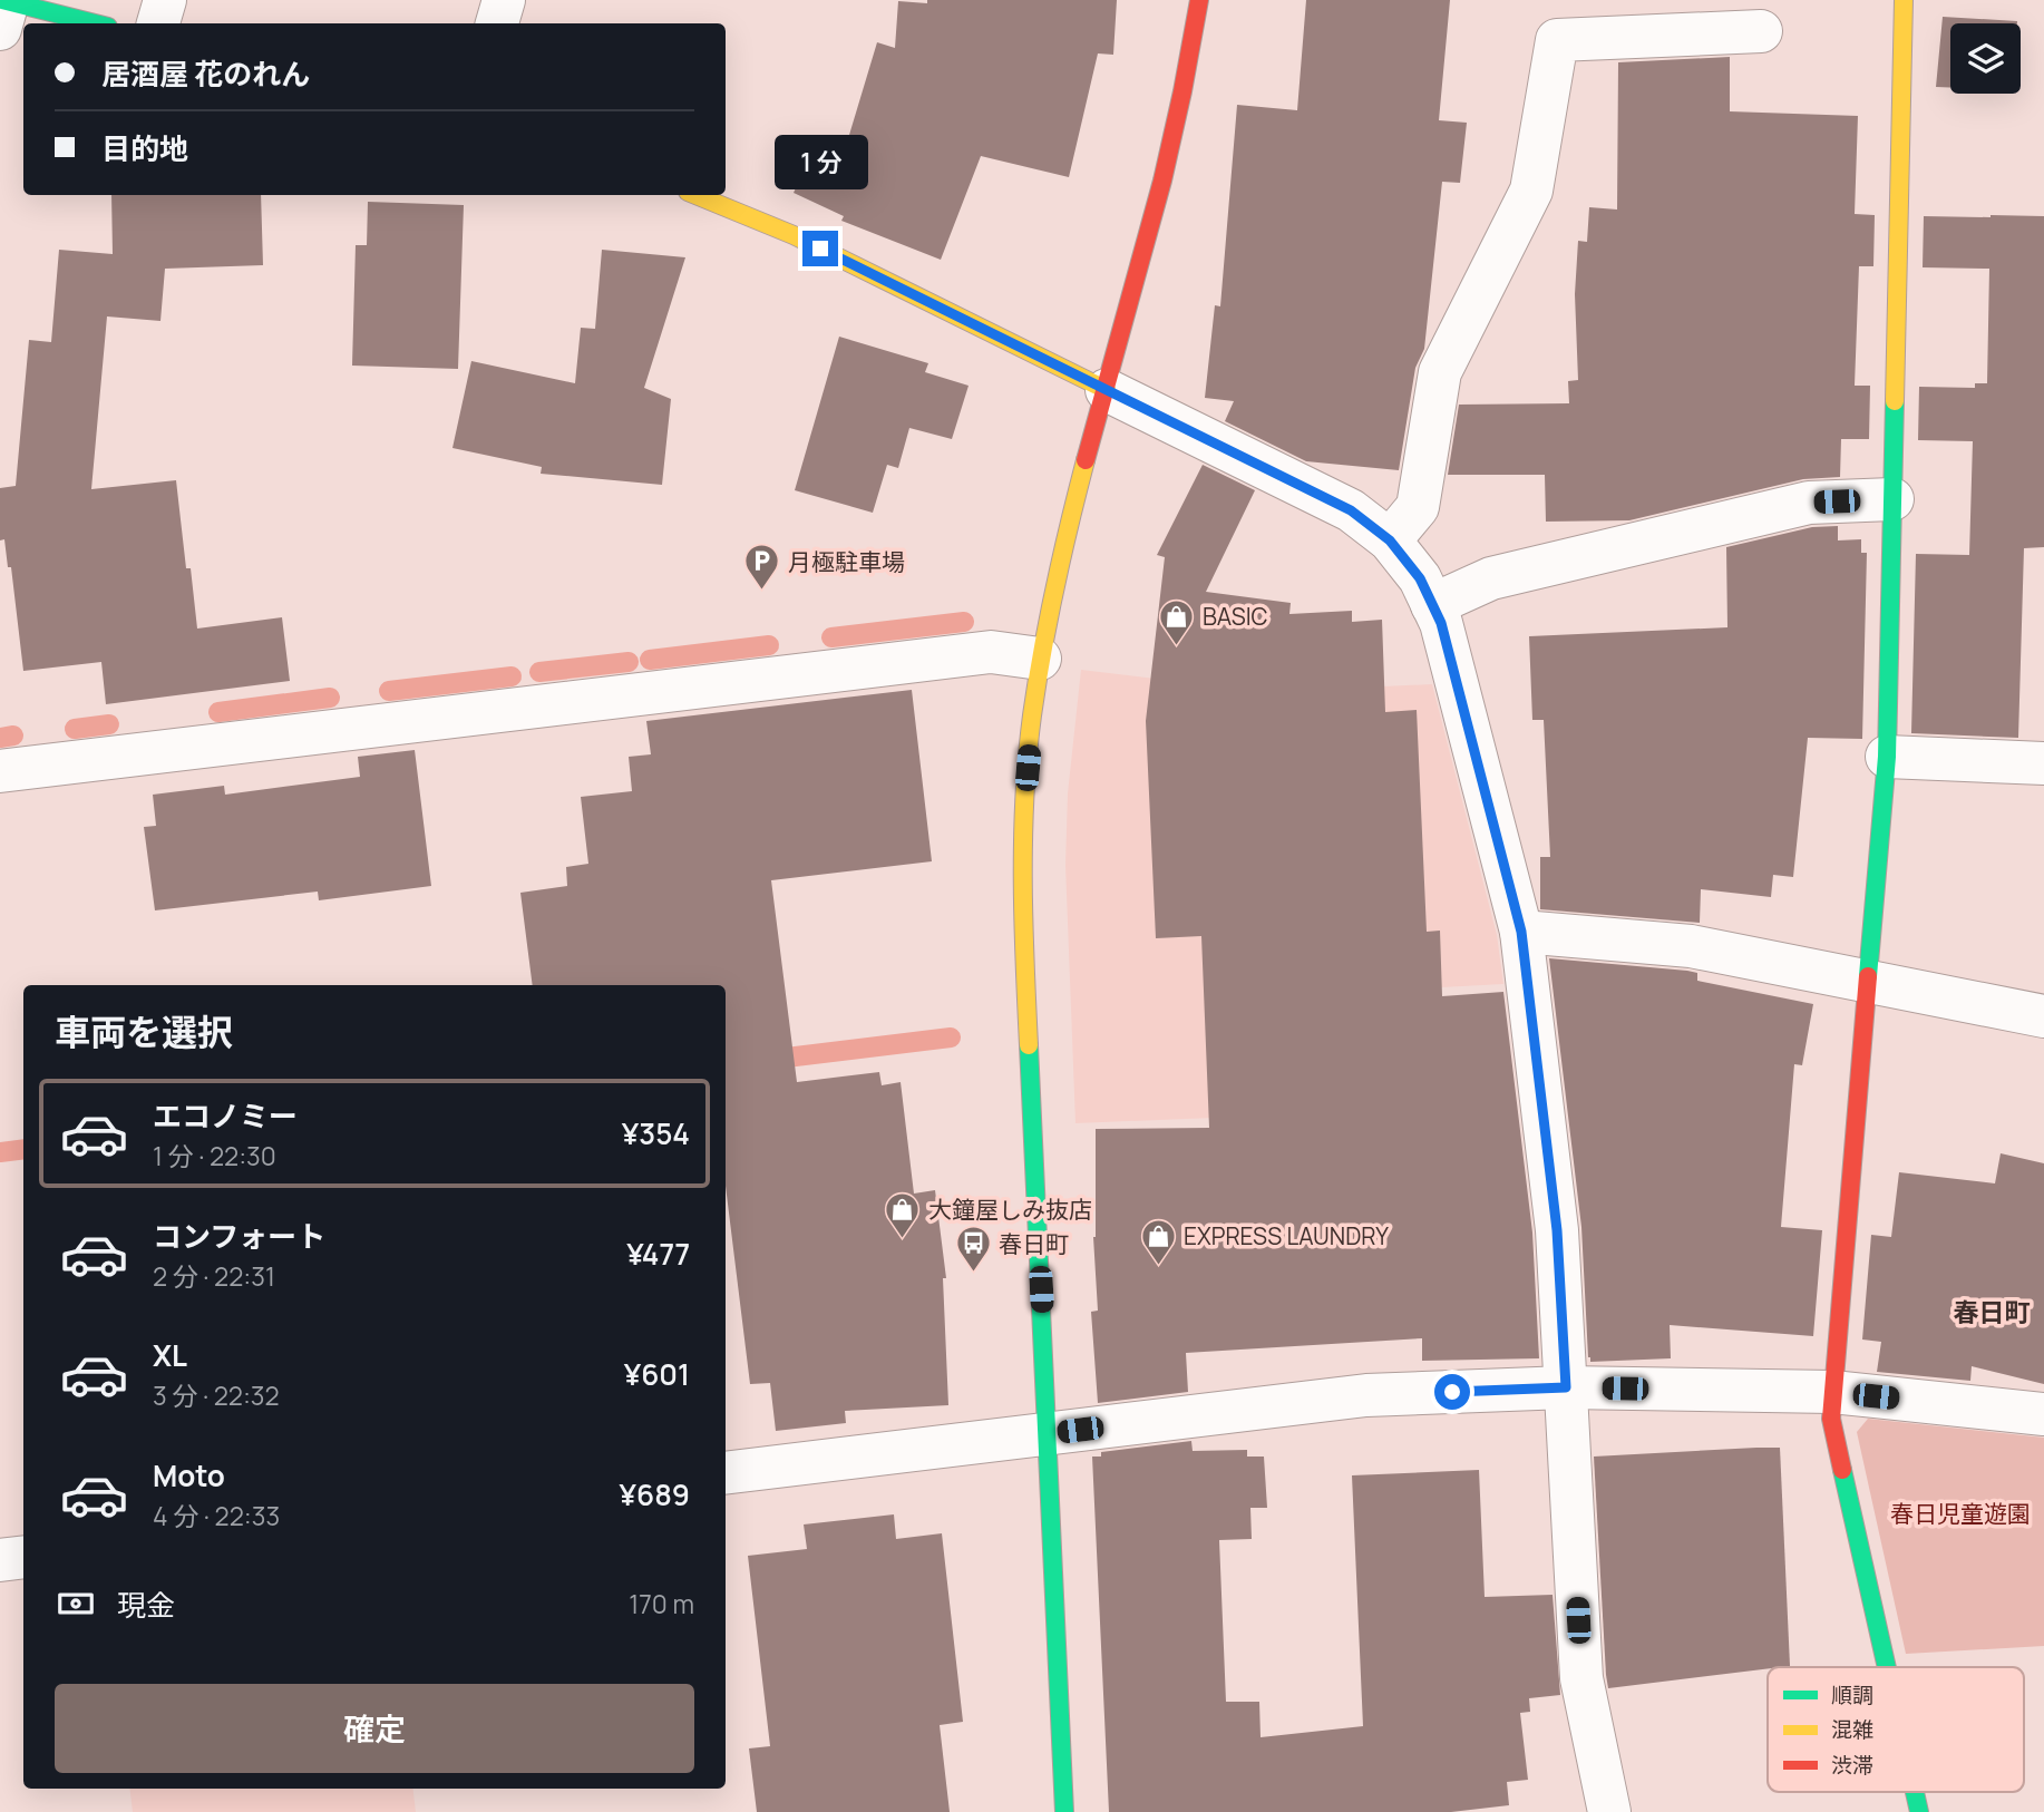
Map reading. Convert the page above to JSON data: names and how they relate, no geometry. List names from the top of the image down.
{
  "districts": ["春日町"],
  "parks": ["春日児童遊園"],
  "places": {
    "parking": ["月極駐車場"],
    "shop": ["BASIC", "大鐘屋しみ抜店", "EXPRESS LAUNDRY"],
    "bus stop": ["春日町"]
  },
  "legend": ["順調", "混雑", "渋滞"],
  "page": {
    "banner": ["居酒屋 花のれん", "目的地"],
    "bubble": "1 分",
    "heading": "車両を選択",
    "list": [
      {
        "name": "エコノミー",
        "note": "1 分 · 22:30",
        "value": "¥354"
      },
      {
        "name": "コンフォート",
        "note": "2 分 · 22:31",
        "value": "¥477"
      },
      {
        "name": "XL",
        "note": "3 分 · 22:32",
        "value": "¥601"
      },
      {
        "name": "Moto",
        "note": "4 分 · 22:33",
        "value": "¥689"
      }
    ],
    "pay": ["現金", "170 m"],
    "buttons": "確定"
  }
}
